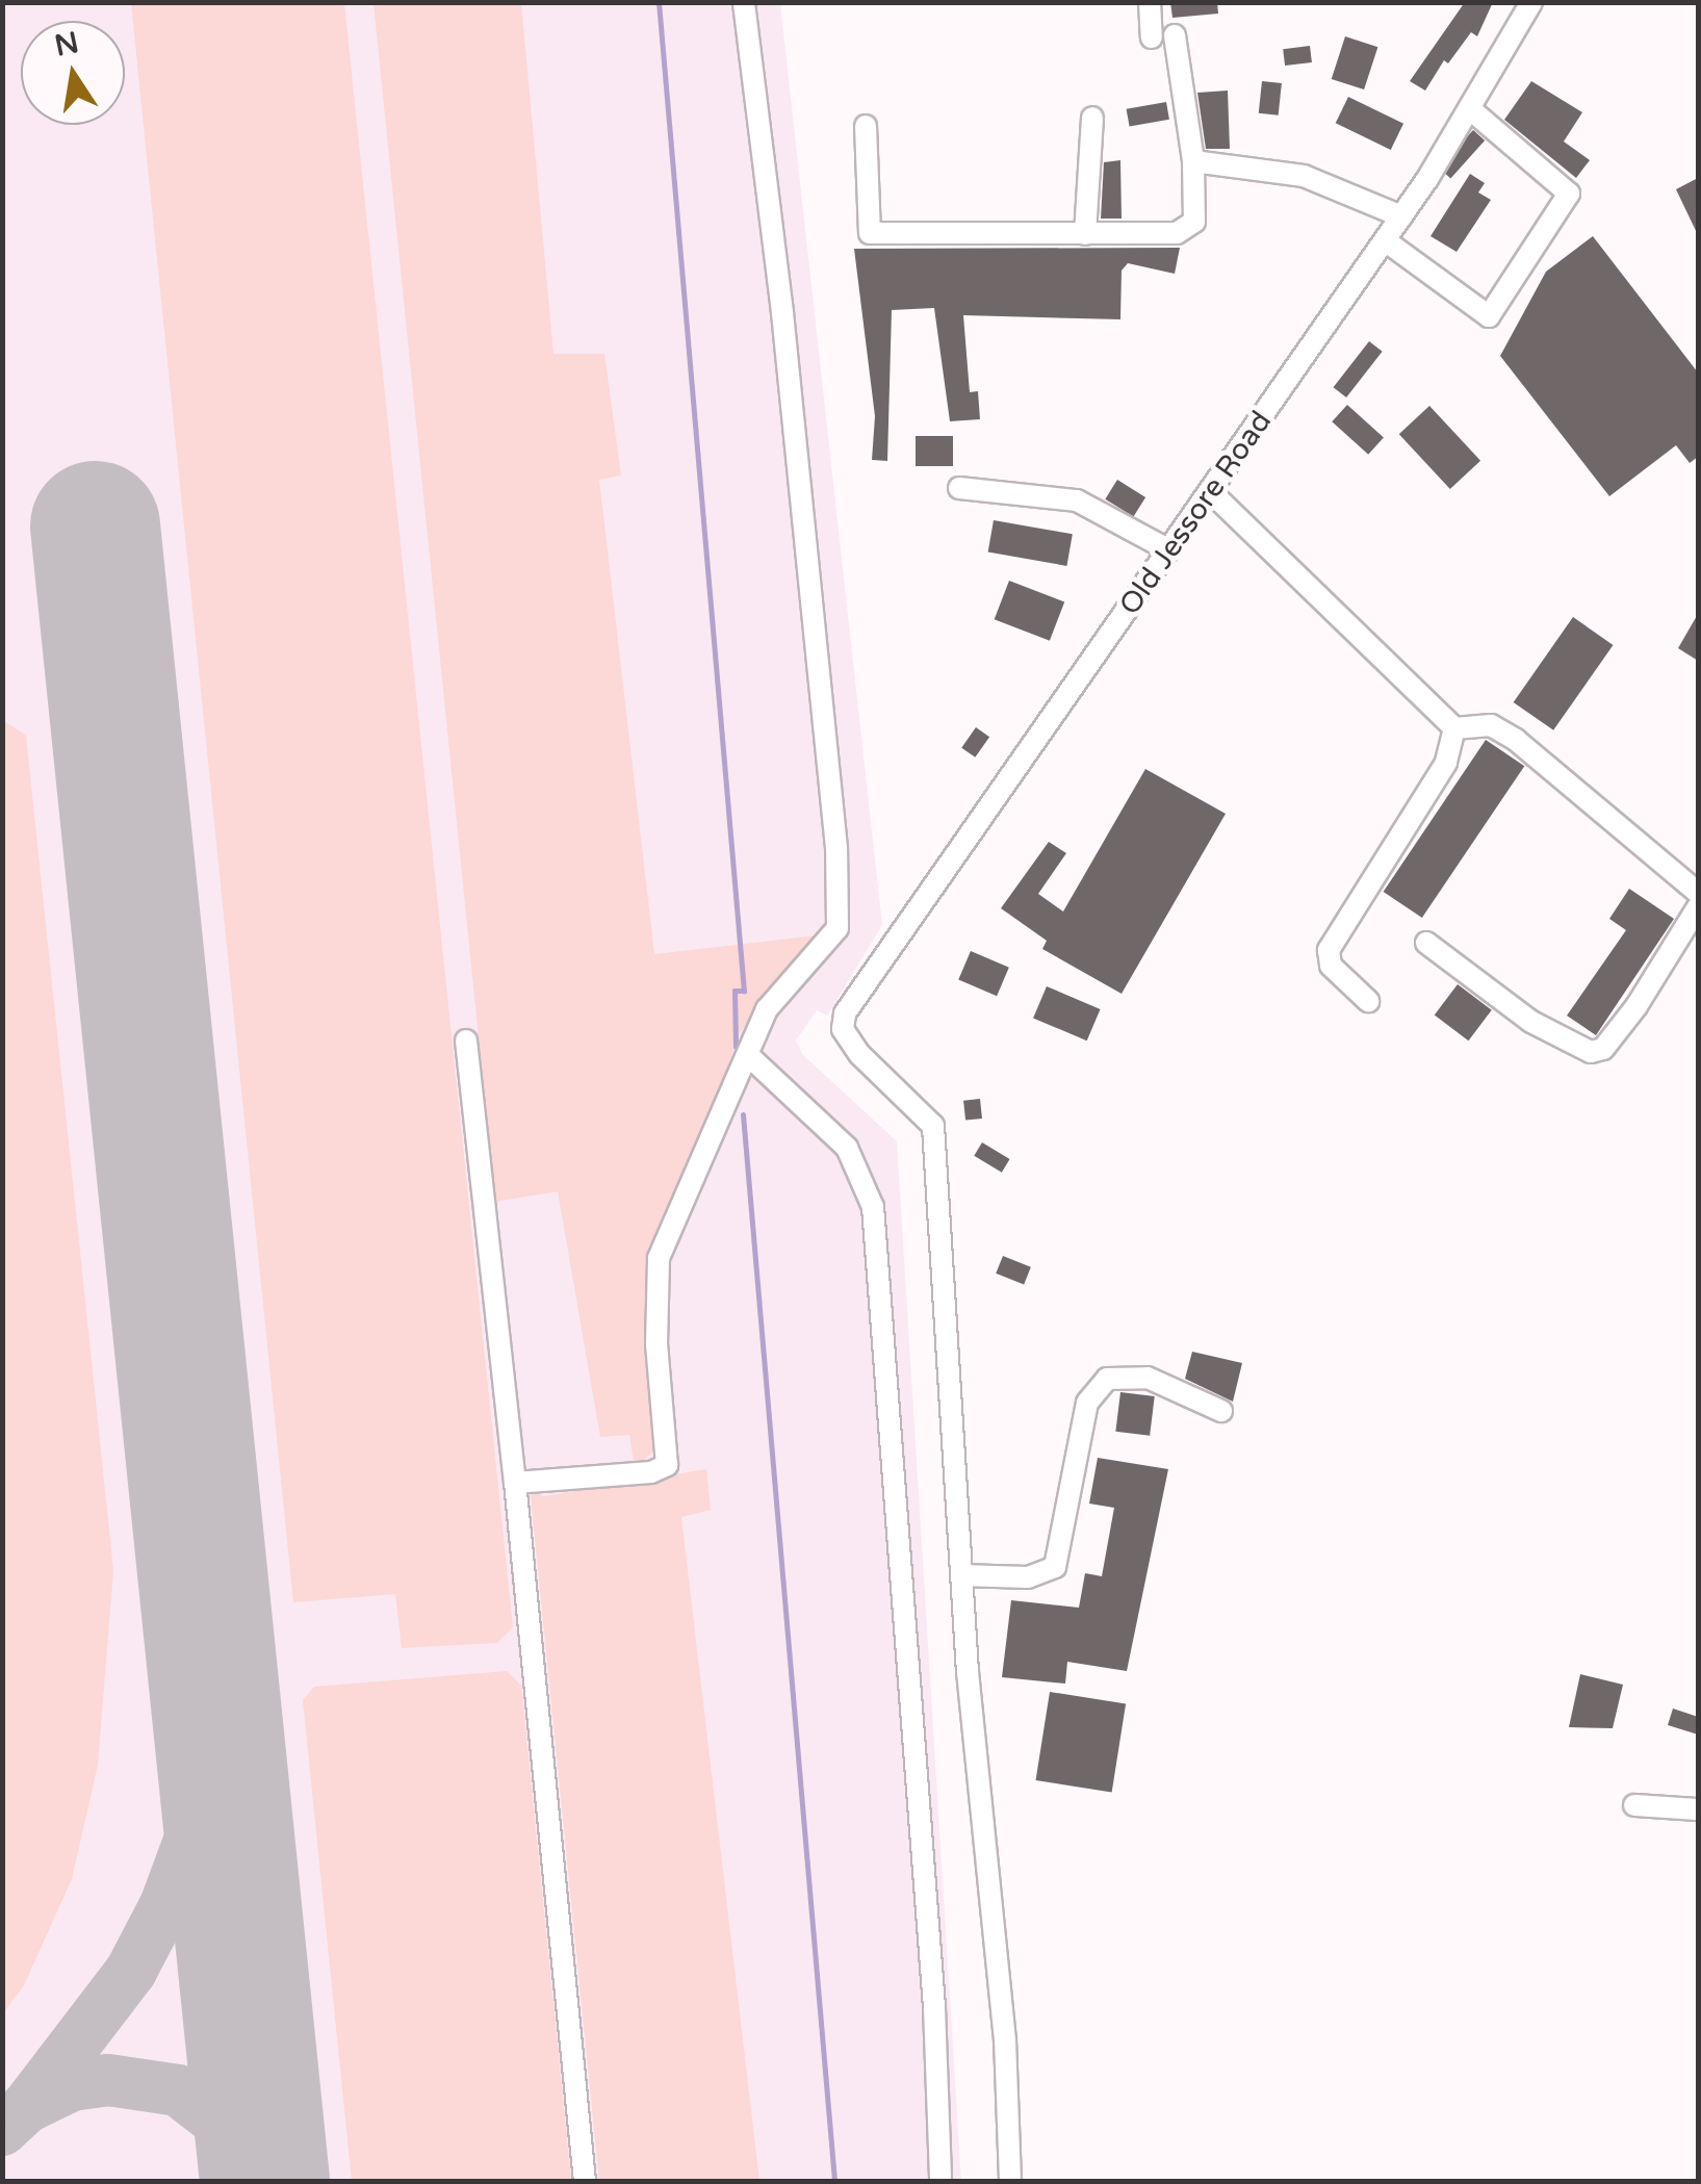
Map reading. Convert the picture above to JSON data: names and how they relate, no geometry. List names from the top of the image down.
{
  "streets": {
    "street": ["Old Jessore Road"]
  },
  "north": "top"
}
